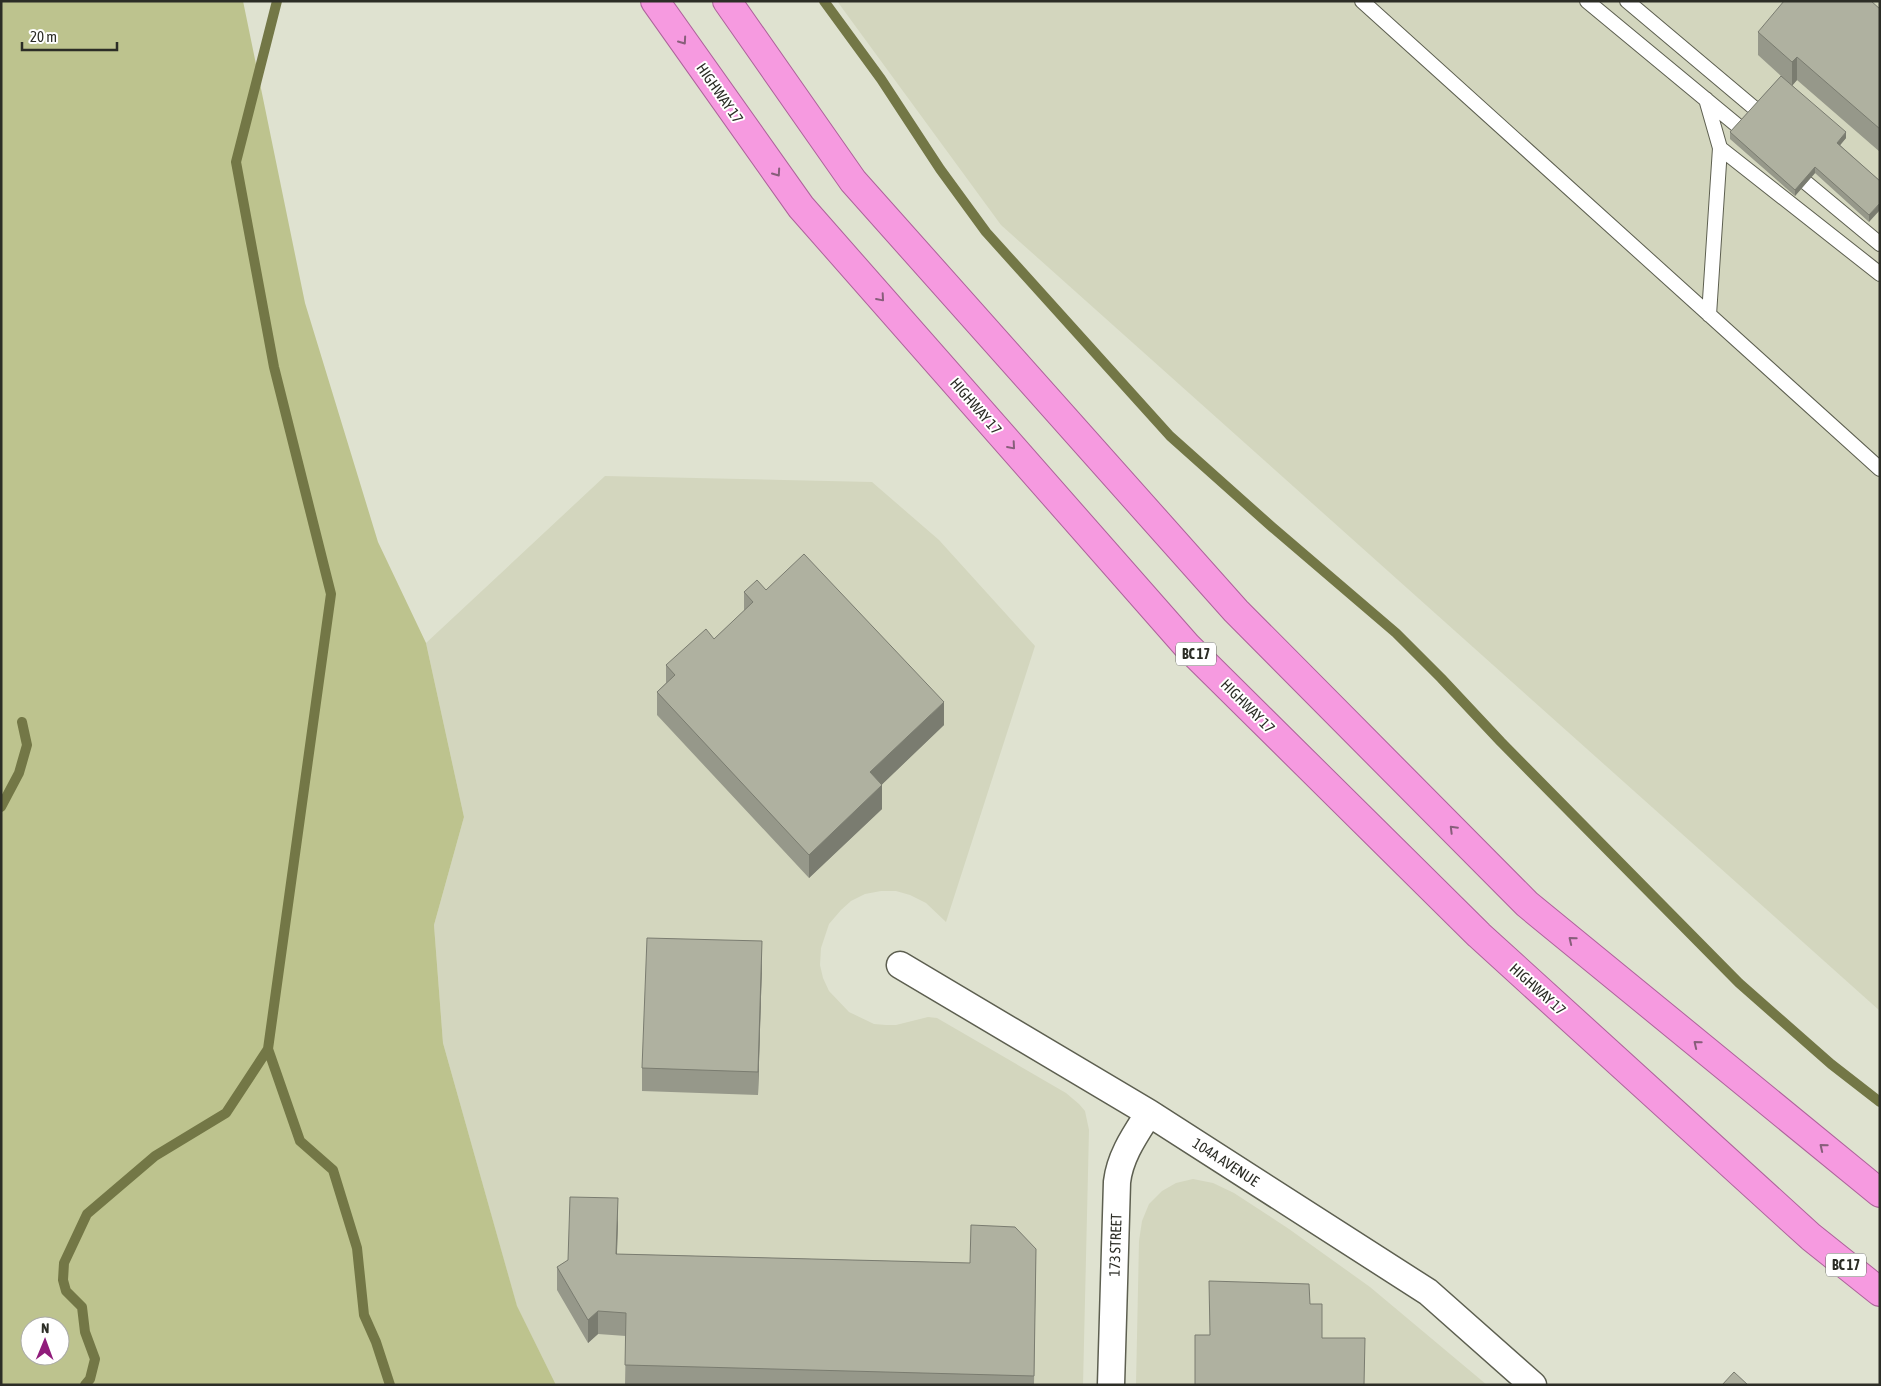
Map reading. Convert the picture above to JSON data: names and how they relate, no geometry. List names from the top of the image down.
{
  "streets": {
    "highway": ["HIGHWAY 17", "BC 17"],
    "street": ["104A AVENUE", "173 STREET"]
  },
  "crossings": [
    ["104A AVENUE", "173 STREET"]
  ],
  "scale_bar": "20 m",
  "north": "top"
}
